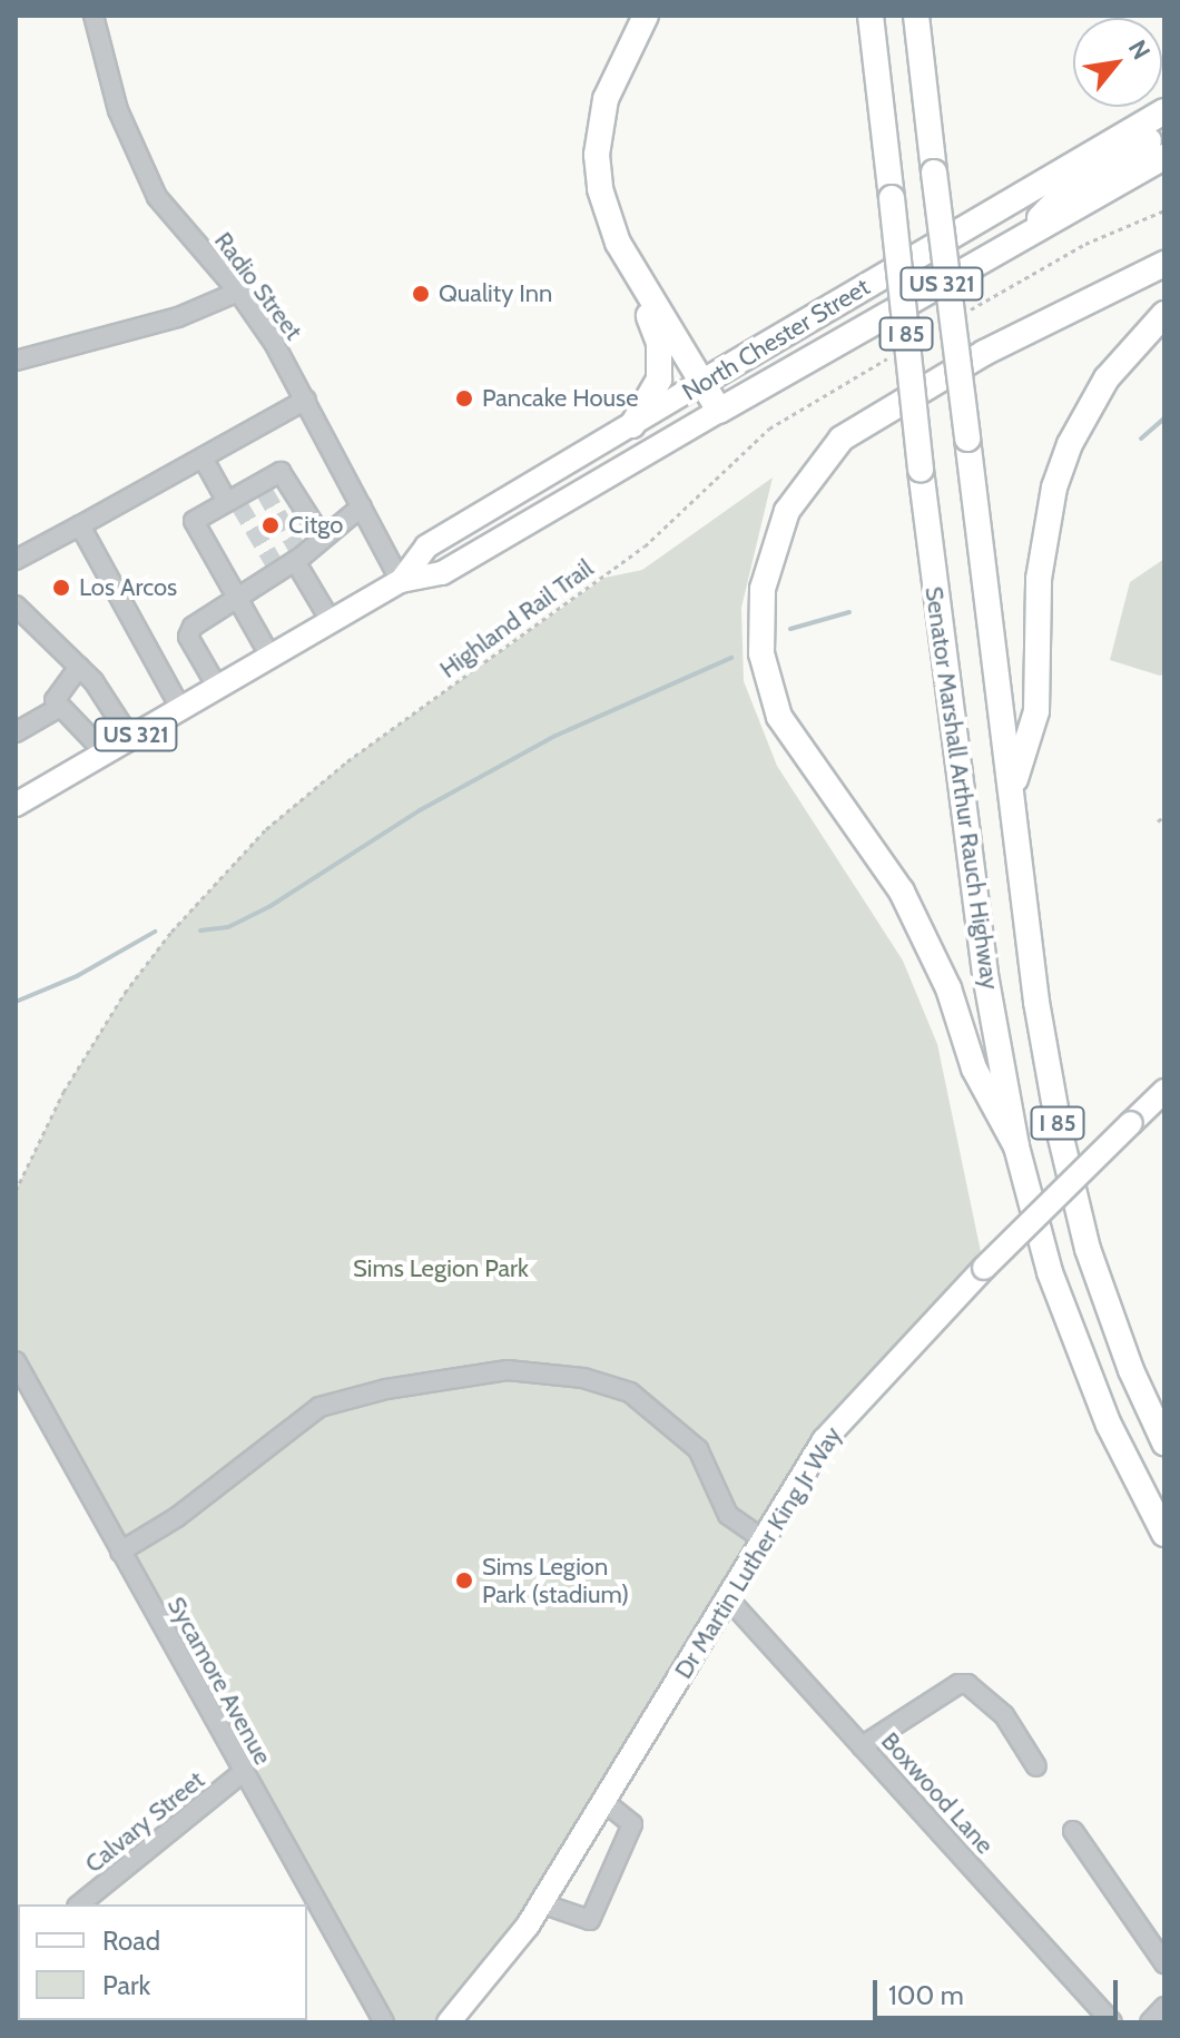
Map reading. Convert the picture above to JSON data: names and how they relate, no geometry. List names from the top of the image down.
{
  "streets": {
    "highway": [
      "US 321",
      "I 85",
      "North Chester Street",
      "Senator Marshall Arthur Rauch Highway"
    ],
    "main road": ["Dr Martin Luther King Jr Way"],
    "street": [
      "Radio Street",
      "Sycamore Avenue",
      "Boxwood Lane",
      "Calvary Street"
    ],
    "path": ["Highland Rail Trail"]
  },
  "crossings": [
    ["Radio Street", "North Chester Street"],
    ["Dr Martin Luther King Jr Way", "Boxwood Lane"],
    ["Sycamore Avenue", "Calvary Street"]
  ],
  "parks": ["Sims Legion Park"],
  "places": [
    "Quality Inn",
    "Pancake House",
    "Citgo",
    "Los Arcos",
    "Sims Legion Park (stadium)"
  ],
  "legend": ["Road", "Park"],
  "scale_bar": "100 m",
  "north": "top right"
}
